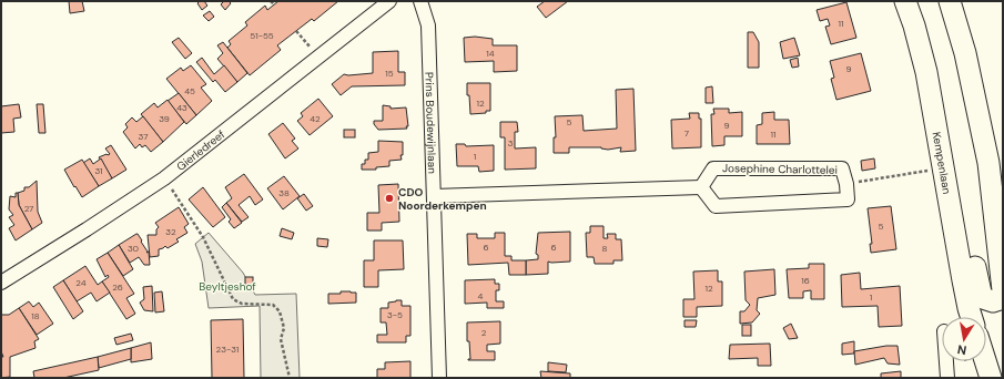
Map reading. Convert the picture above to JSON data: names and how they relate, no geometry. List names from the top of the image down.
{
  "streets": {
    "main road": ["Kempenlaan"],
    "street": ["Prins Boudewijnlaan", "Gierledreef", "Josephine Charlottelei"]
  },
  "parks": ["Beyltjeshof"],
  "places": ["CDO Noorderkempen"],
  "house_numbers": [
    "11",
    "51-55",
    "14",
    "9",
    "15",
    "45",
    "12",
    "43",
    "39",
    "42",
    "5",
    "9",
    "7",
    "11",
    "37",
    "3",
    "1",
    "31",
    "38",
    "27",
    "5",
    "32",
    "6",
    "6",
    "30",
    "8",
    "16",
    "24",
    "26",
    "12",
    "4",
    "1",
    "3-5",
    "18",
    "2",
    "23-31"
  ],
  "north": "bottom"
}
